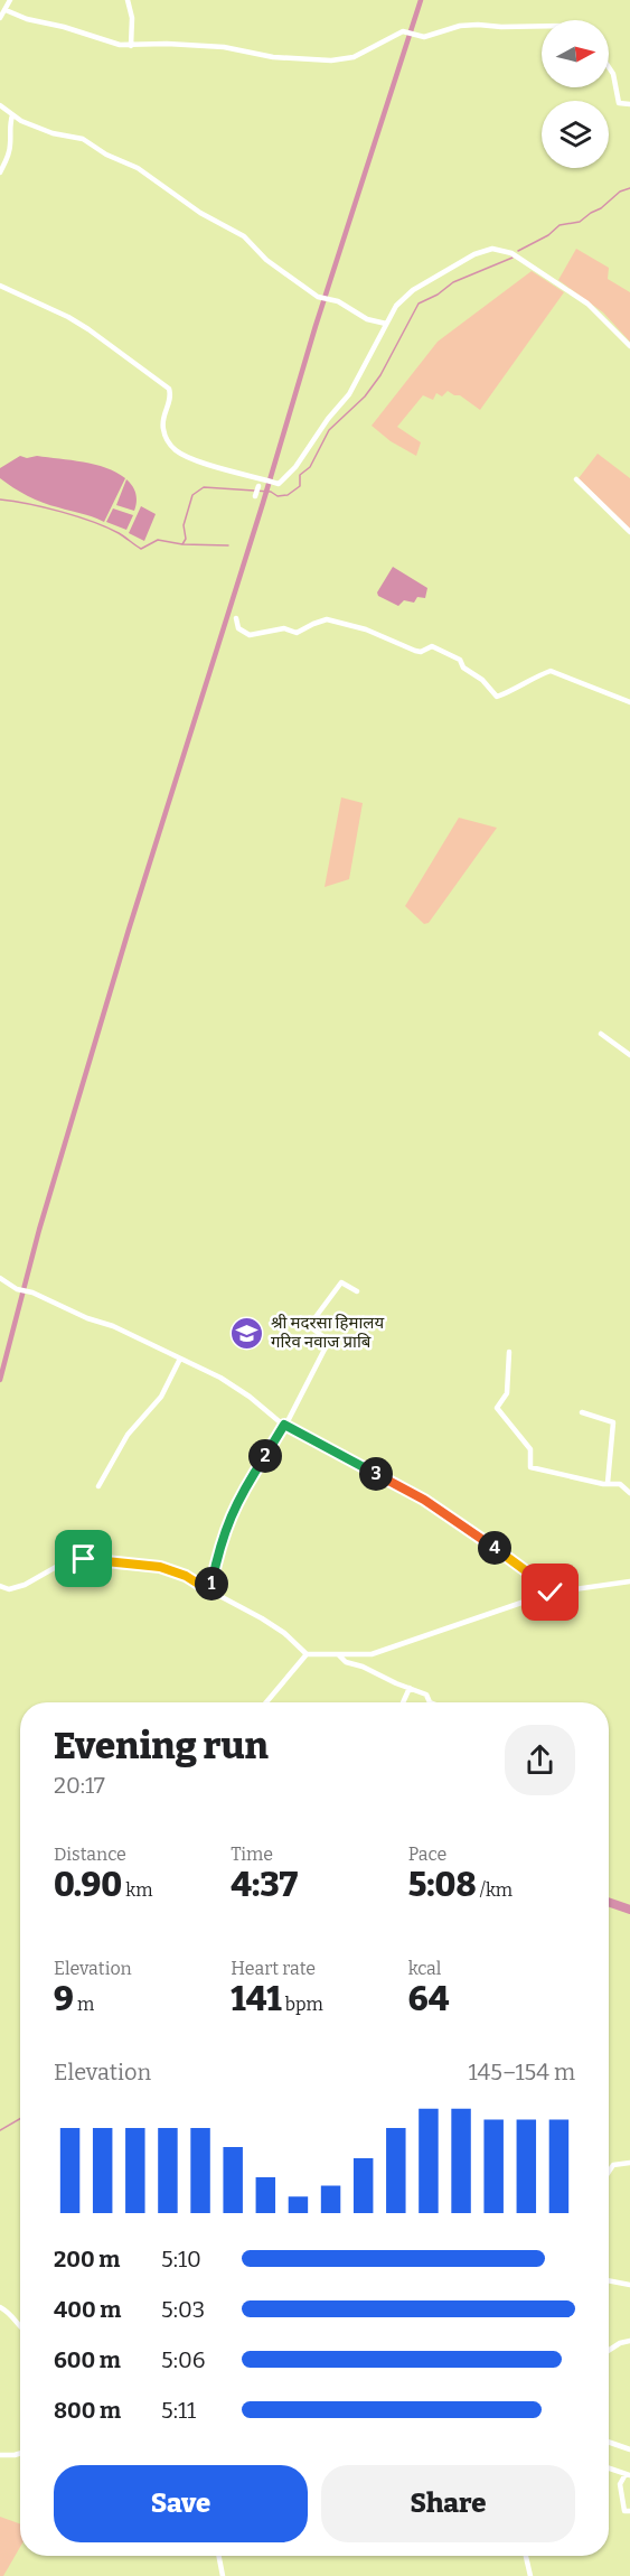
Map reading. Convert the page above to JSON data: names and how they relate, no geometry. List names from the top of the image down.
{
  "places": {
    "school or university": ["श्री मदरसा हिमालय गरिव नवाज प्राबि"]
  },
  "north": "right",
  "page": {
    "pins": [
      "2",
      "3",
      "4",
      "1"
    ],
    "heading": ["Evening run", "20:17"],
    "stats": [
      ["Distance", "0.90 km"],
      ["Time", "4:37"],
      ["Pace", "5:08 /km"],
      ["Elevation", "9 m"],
      ["Heart rate", "141 bpm"],
      ["kcal", "64"]
    ],
    "chart": ["Elevation", "145–154 m"],
    "list": [
      {
        "name": "200 m",
        "note": "5:10"
      },
      {
        "name": "400 m",
        "note": "5:03"
      },
      {
        "name": "600 m",
        "note": "5:06"
      },
      {
        "name": "800 m",
        "note": "5:11"
      }
    ],
    "buttons": ["Save", "Share"]
  }
}
